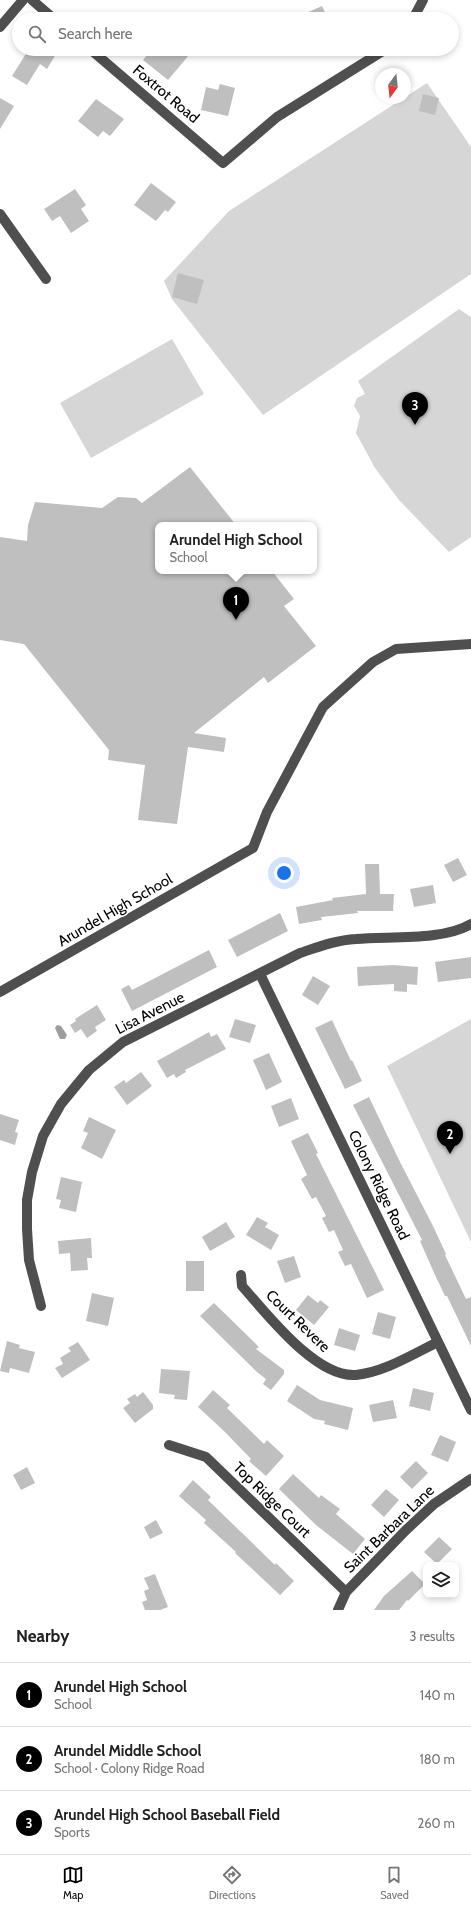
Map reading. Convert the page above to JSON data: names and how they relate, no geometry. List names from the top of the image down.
{
  "streets": {
    "street": [
      "Foxtrot Road",
      "Arundel High School",
      "Lisa Avenue",
      "Colony Ridge Road",
      "Court Revere",
      "Top Ridge Court",
      "Saint Barbara Lane"
    ]
  },
  "crossings": [
    ["Lisa Avenue", "Colony Ridge Road"],
    ["Colony Ridge Road", "Court Revere"],
    ["Top Ridge Court", "Saint Barbara Lane"]
  ],
  "north": "bottom",
  "page": {
    "search": "Search here",
    "pins": ["3", "1", "2"],
    "popup": ["Arundel High School", "School"],
    "heading": ["Nearby", "3 results"],
    "list": [
      {
        "mark": "1",
        "name": "Arundel High School",
        "note": "School",
        "value": "140 m"
      },
      {
        "mark": "2",
        "name": "Arundel Middle School",
        "note": "School · Colony Ridge Road",
        "value": "180 m"
      },
      {
        "mark": "3",
        "name": "Arundel High School Baseball Field",
        "note": "Sports",
        "value": "260 m"
      }
    ],
    "nav": ["Map", "Directions", "Saved"]
  }
}
